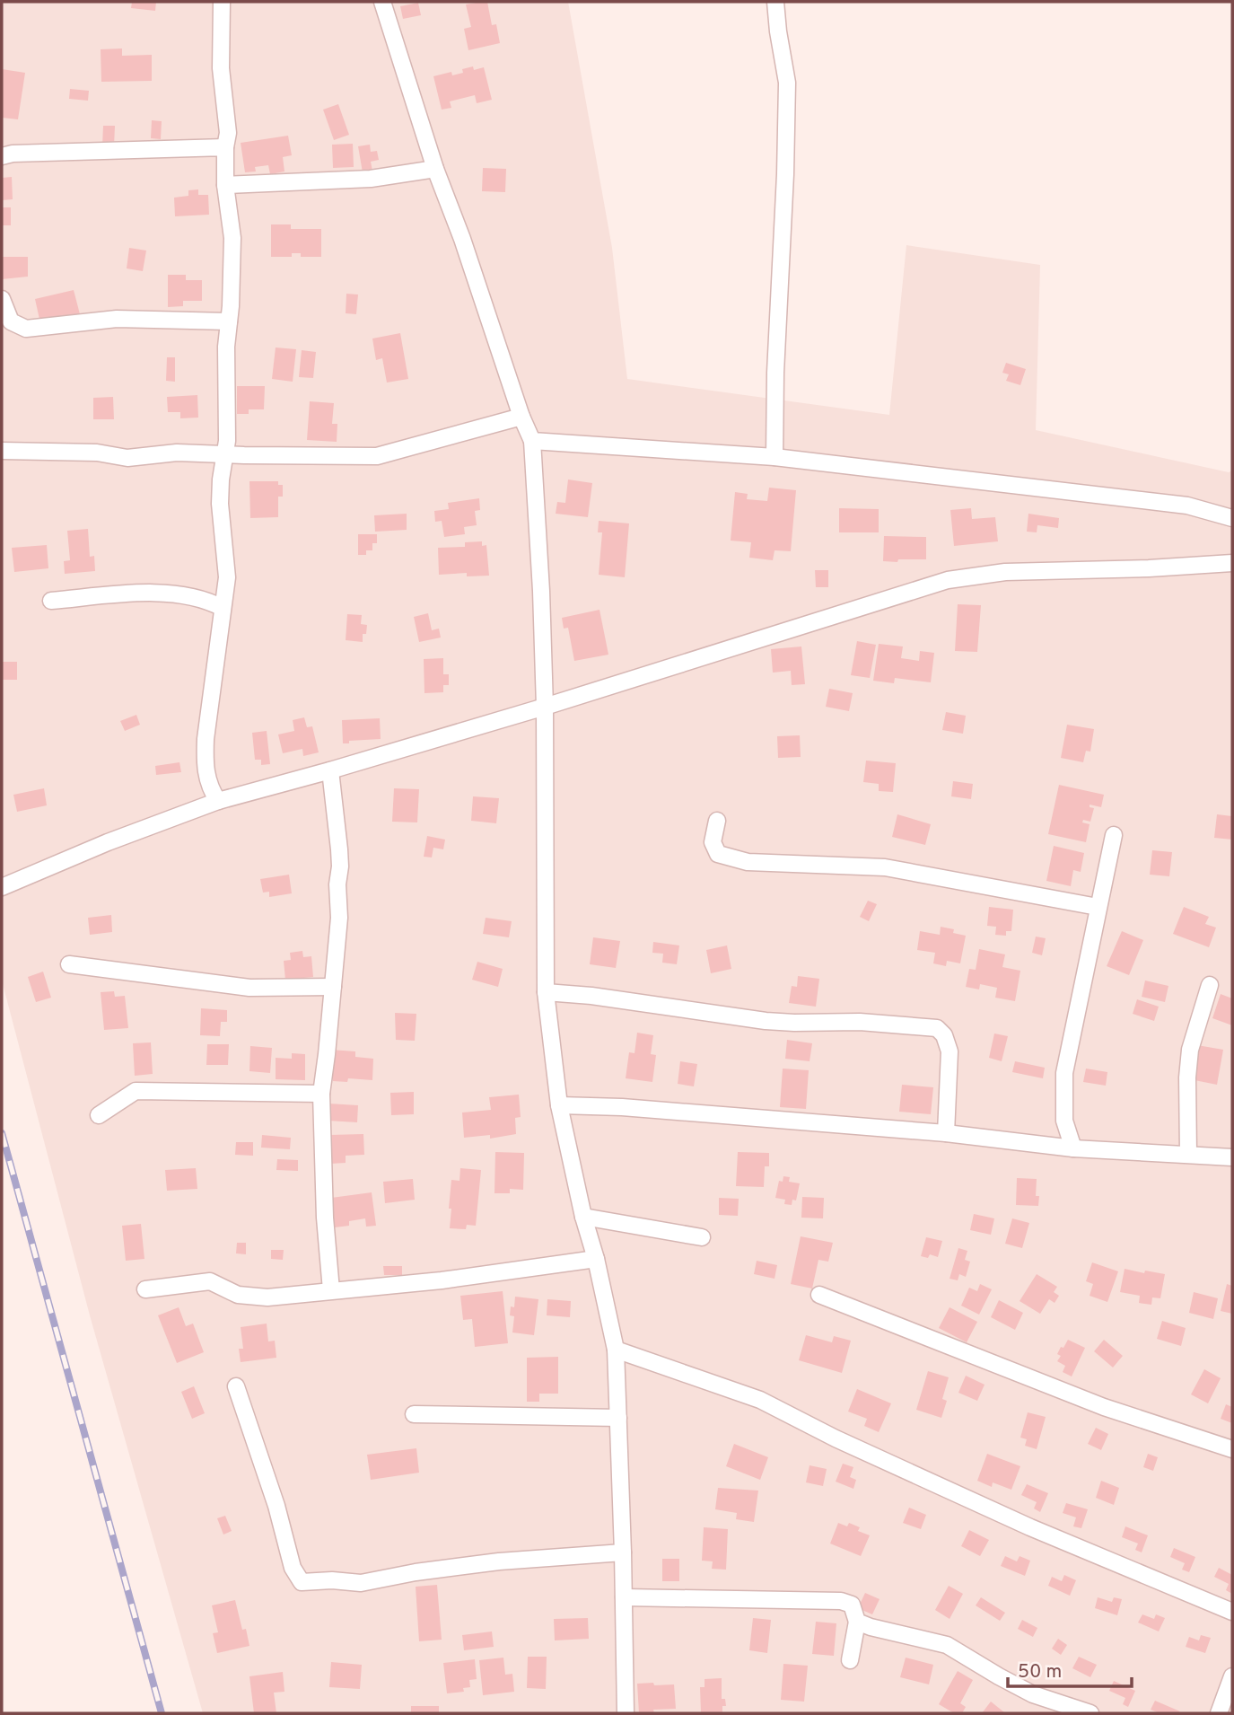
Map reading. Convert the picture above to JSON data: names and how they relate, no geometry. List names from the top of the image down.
{
  "scale_bar": "50 m"
}
